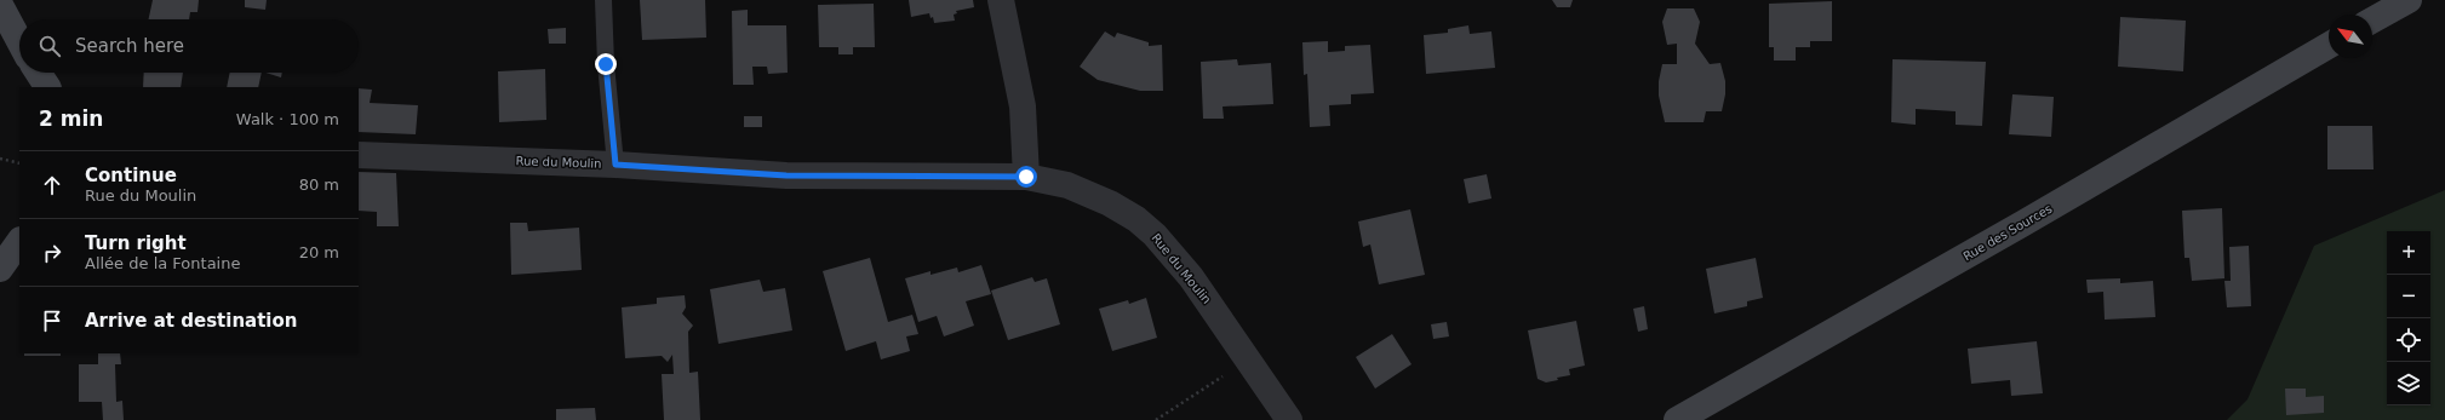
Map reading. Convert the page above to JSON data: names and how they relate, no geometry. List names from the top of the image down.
{
  "streets": {
    "street": ["Rue du Moulin", "Rue des Sources"]
  },
  "north": "top left",
  "page": {
    "search": "Search here",
    "heading": ["2 min", "Walk · 100 m"],
    "list": [
      ["Continue", "Rue du Moulin", "80 m"],
      ["Turn right", "Allée de la Fontaine", "20 m"],
      "Arrive at destination"
    ],
    "map_buttons": ["+", "−"]
  }
}
